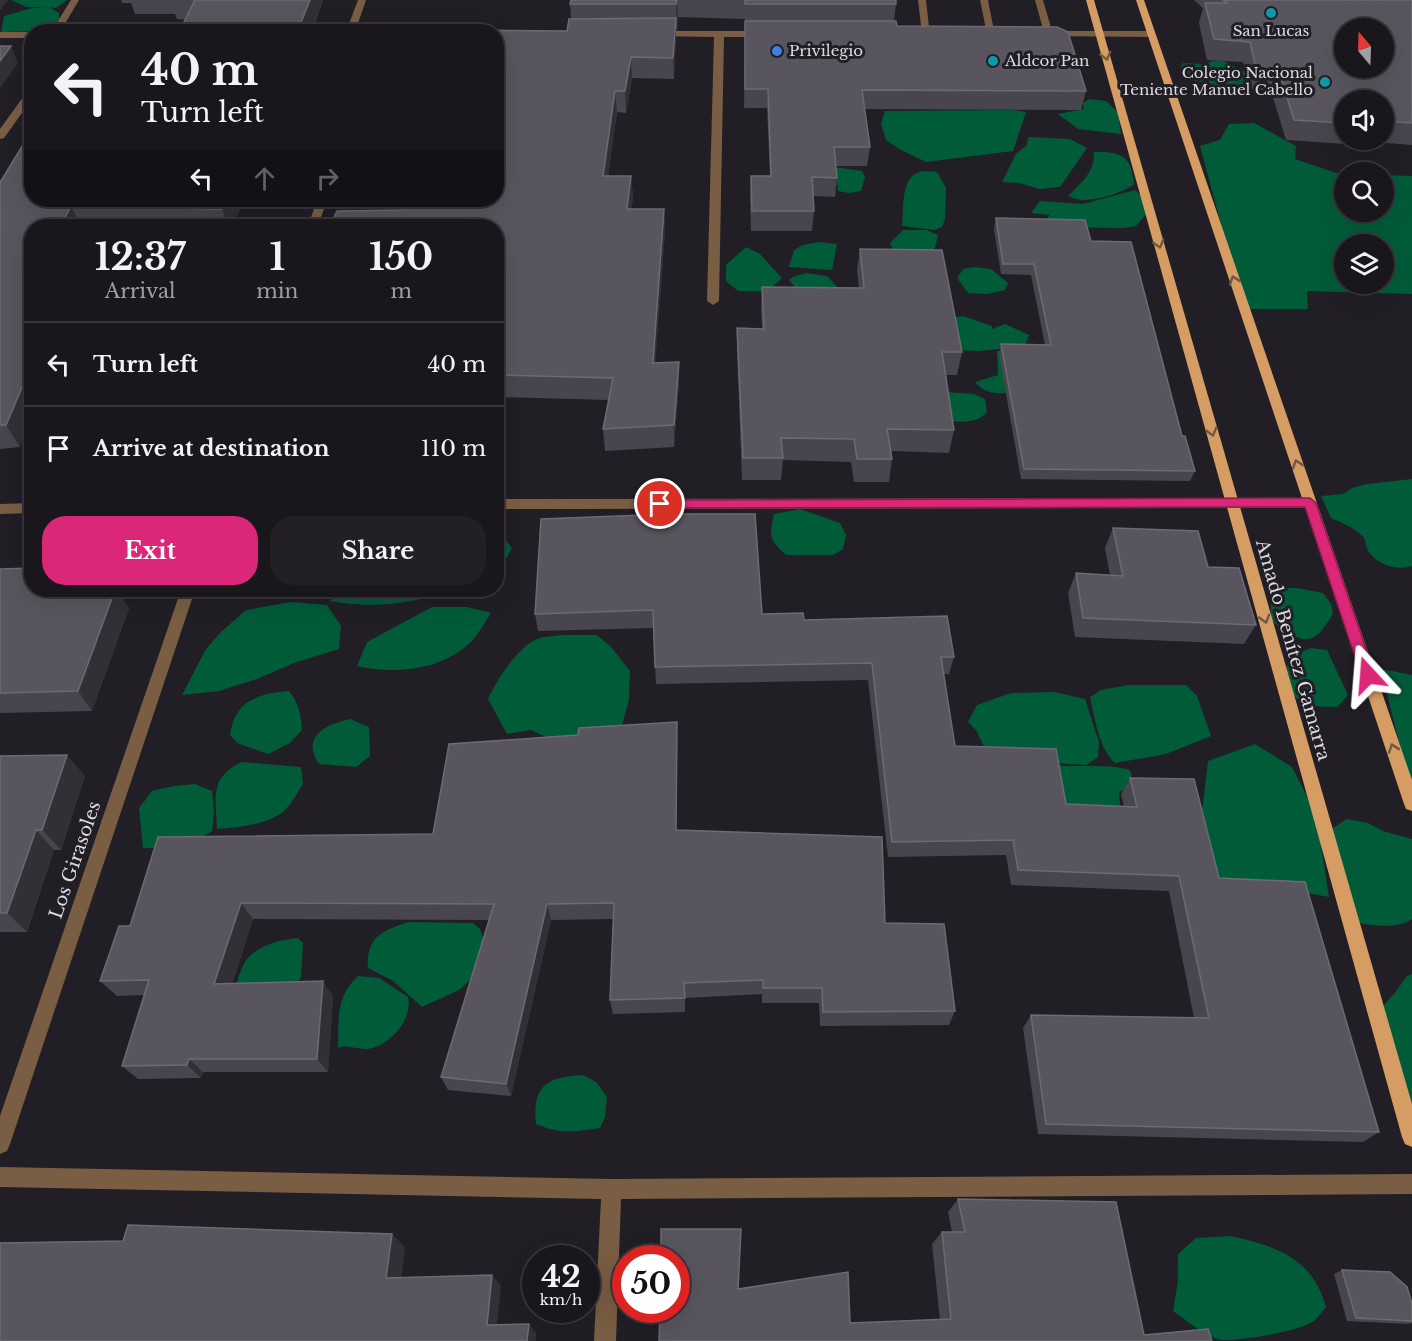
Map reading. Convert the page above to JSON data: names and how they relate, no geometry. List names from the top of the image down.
{
  "streets": {
    "main road": ["Amado Benítez Gamarra"],
    "street": ["Los Girasoles"]
  },
  "places": [
    "San Lucas",
    "Privilegio",
    "Aldcor Pan",
    "Colegio Nacional Teniente Manuel Cabello"
  ],
  "north": "top",
  "page": {
    "turn": ["40 m", "Turn left"],
    "eta": [
      "12:37",
      "Arrival",
      "1",
      "min",
      "150",
      "m"
    ],
    "list": [
      {
        "name": "Turn left",
        "value": "40 m"
      },
      {
        "name": "Arrive at destination",
        "value": "110 m"
      }
    ],
    "buttons": ["Exit", "Share"],
    "speed": "42 km/h",
    "limit": "50"
  }
}
